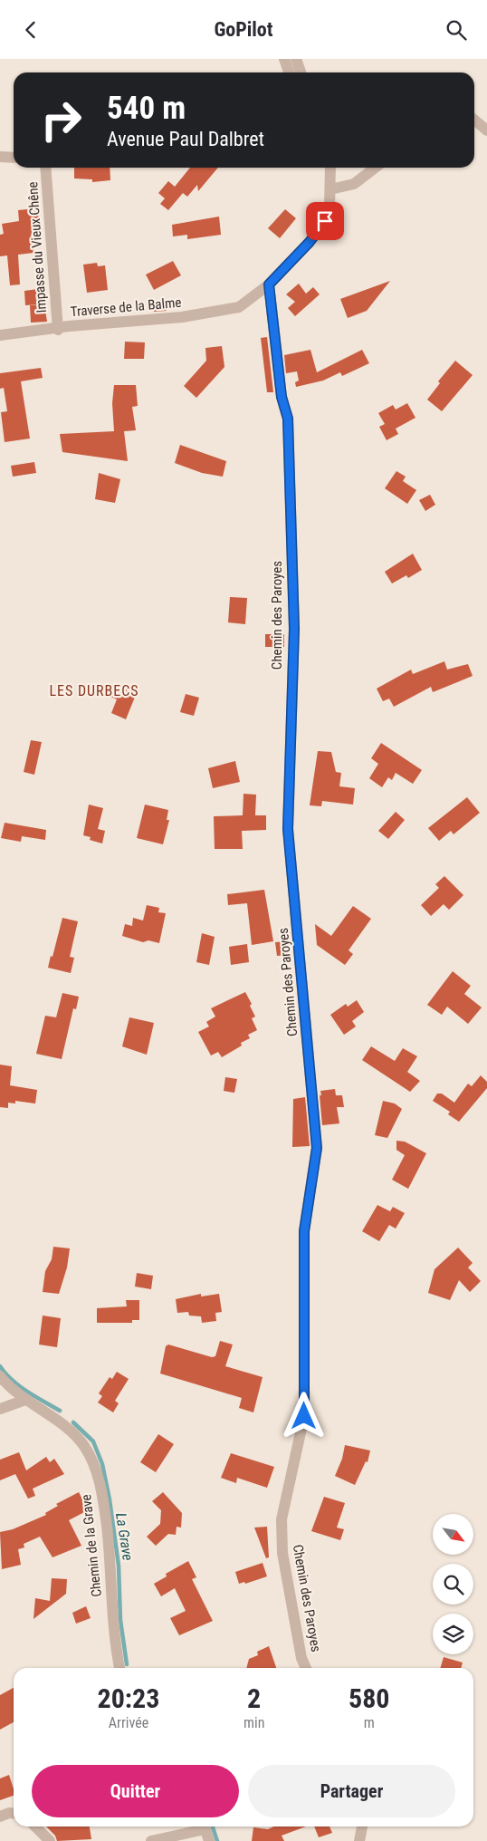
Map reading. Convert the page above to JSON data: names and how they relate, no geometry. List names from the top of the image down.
{
  "streets": {
    "street": [
      "Impasse du Vieux Chêne",
      "Traverse de la Balme",
      "Chemin des Paroyes",
      "Chemin de la Grave"
    ]
  },
  "crossings": [
    ["Impasse du Vieux Chêne", "Traverse de la Balme"],
    ["Traverse de la Balme", "Chemin des Paroyes"]
  ],
  "districts": ["LES DURBECS"],
  "water": ["La Grave"],
  "north": "bottom right",
  "page": {
    "header": "GoPilot",
    "turn": ["540 m", "Avenue Paul Dalbret"],
    "eta": [
      "20:23",
      "Arrivée",
      "2",
      "min",
      "580",
      "m"
    ],
    "buttons": ["Quitter", "Partager"]
  }
}
